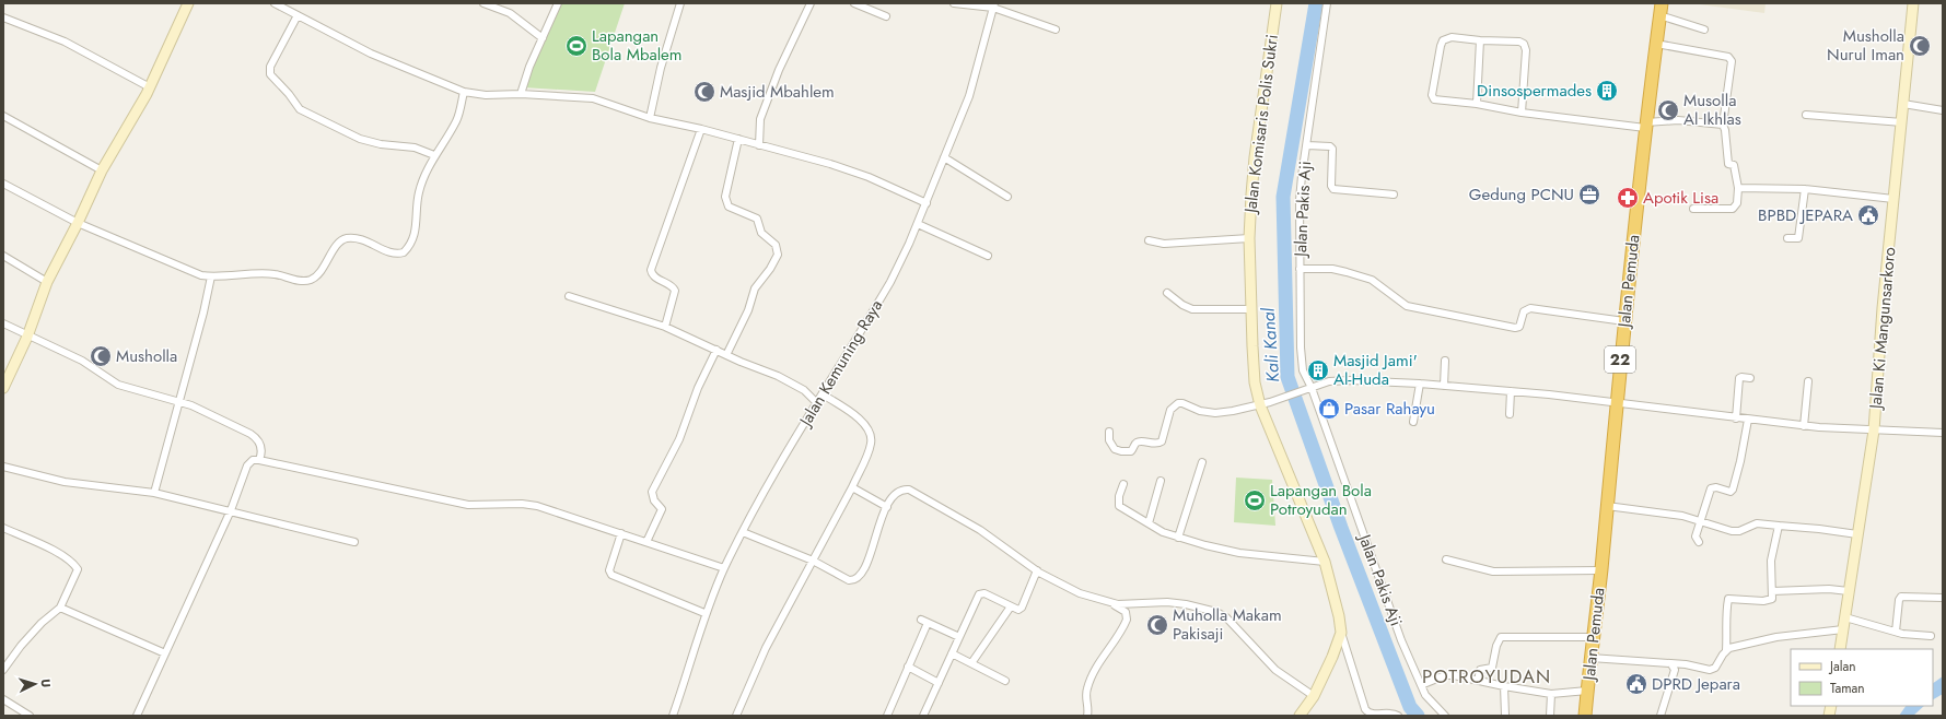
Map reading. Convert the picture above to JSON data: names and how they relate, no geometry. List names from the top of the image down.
{
  "streets": {
    "highway": ["Jalan Pemuda", "22"],
    "main road": ["Jalan Komisaris Polis Sukri", "Jalan Ki Mangunsarkoro"],
    "street": ["Jalan Pakis Aji", "Jalan Kemuning Raya"]
  },
  "districts": ["POTROYUDAN"],
  "water": ["Kali Kanal"],
  "places": {
    "sports": ["Lapangan Bola Mbalem", "Lapangan Bola Potroyudan"],
    "mosque": [
      "Musholla Nurul Iman",
      "Masjid Mbahlem",
      "Musolla Al Ikhlas",
      "Musholla",
      "Muholla Makam Pakisaji"
    ],
    "building": ["Dinsospermades", "Masjid Jami' Al-Huda"],
    "office": ["Gedung PCNU"],
    "pharmacy": ["Apotik Lisa"],
    "public building": ["BPBD JEPARA", "DPRD Jepara"],
    "shop": ["Pasar Rahayu"]
  },
  "legend": ["Jalan", "Taman"],
  "north": "right"
}
